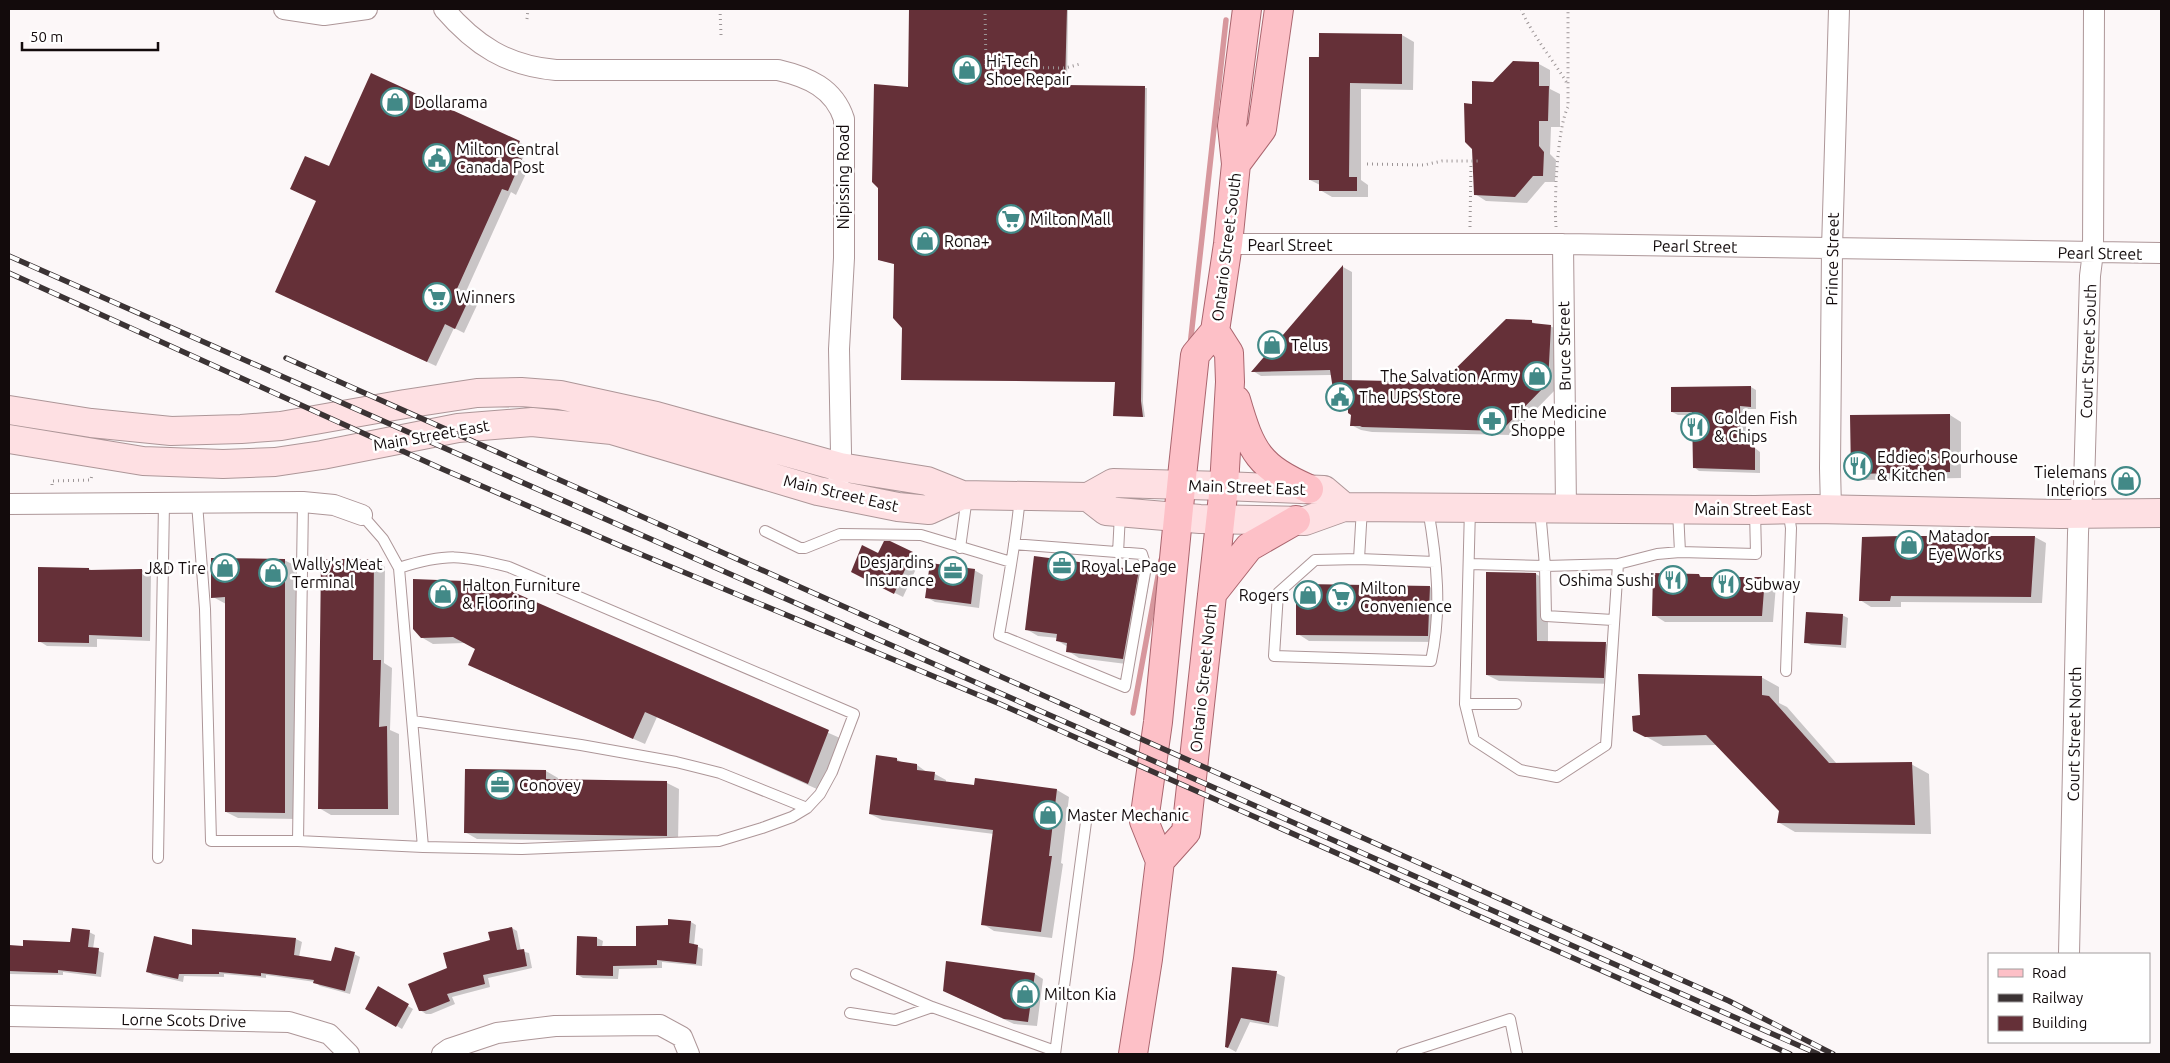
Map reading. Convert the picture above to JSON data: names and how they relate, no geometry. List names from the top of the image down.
{
  "streets": {
    "main road": ["Ontario Street South", "Main Street East", "Ontario Street North"],
    "street": [
      "Nipissing Road",
      "Pearl Street",
      "Prince Street",
      "Bruce Street",
      "Court Street South",
      "Court Street North",
      "Lorne Scots Drive"
    ]
  },
  "crossings": [
    ["Nipissing Road", "Main Street East"],
    ["Pearl Street", "Ontario Street South"],
    ["Pearl Street", "Prince Street"],
    ["Pearl Street", "Bruce Street"],
    ["Pearl Street", "Court Street South"],
    ["Ontario Street South", "Main Street East"],
    ["Ontario Street South", "Ontario Street North"],
    ["Prince Street", "Main Street East"],
    ["Bruce Street", "Main Street East"],
    ["Court Street South", "Main Street East"],
    ["Court Street South", "Court Street North"],
    ["Main Street East", "Ontario Street North"],
    ["Main Street East", "Court Street North"]
  ],
  "places": {
    "shop": [
      "Hi-Tech Shoe Repair",
      "Dollarama",
      "Rona+",
      "Telus",
      "The Salvation Army",
      "Tielemans Interiors",
      "Matador Eye Works",
      "J&D Tire",
      "Wally's Meat Terminal",
      "Halton Furniture & Flooring",
      "Rogers",
      "Master Mechanic",
      "Milton Kia"
    ],
    "public building": ["Milton Central Canada Post", "The UPS Store"],
    "supermarket": ["Milton Mall", "Winners", "Milton Convenience"],
    "pharmacy": ["The Medicine Shoppe"],
    "restaurant": [
      "Golden Fish & Chips",
      "Eddieo's Pourhouse & Kitchen",
      "Oshima Sushi",
      "Subway"
    ],
    "office": ["Royal LePage", "Desjardins Insurance", "Conovey"]
  },
  "legend": ["Road", "Railway", "Building"],
  "scale_bar": "50 m"
}
